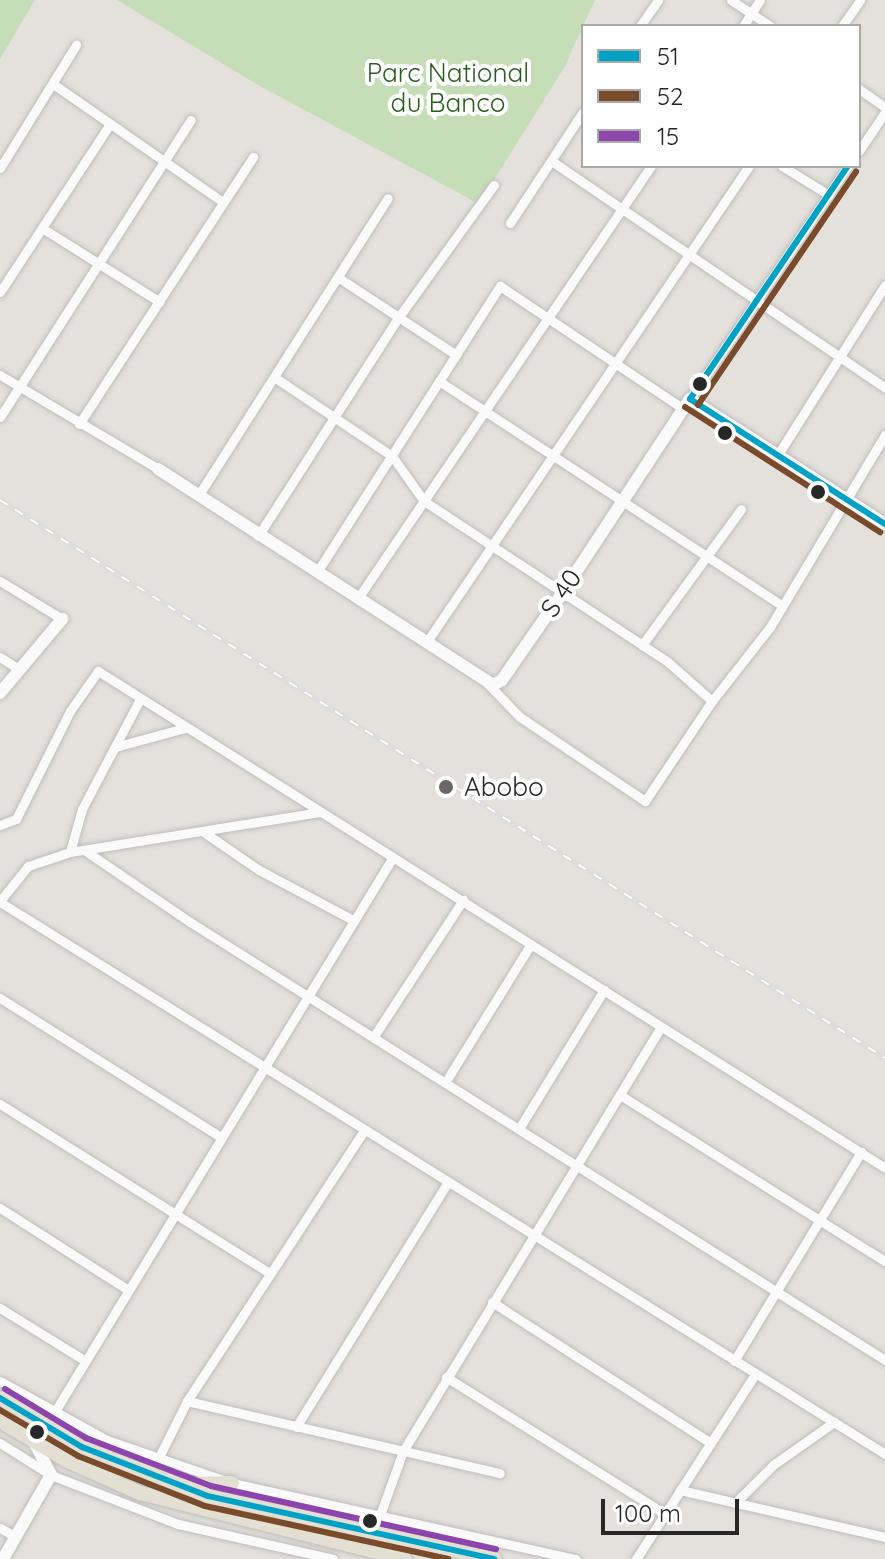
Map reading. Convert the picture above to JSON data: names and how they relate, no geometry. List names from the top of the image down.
{
  "streets": {
    "street": ["S 40"]
  },
  "parks": ["Parc National du Banco"],
  "places": ["Abobo"],
  "lines": ["transit line 51", "transit line 52", "transit line 15"],
  "legend": ["51", "52", "15"],
  "scale_bar": "100 m"
}
